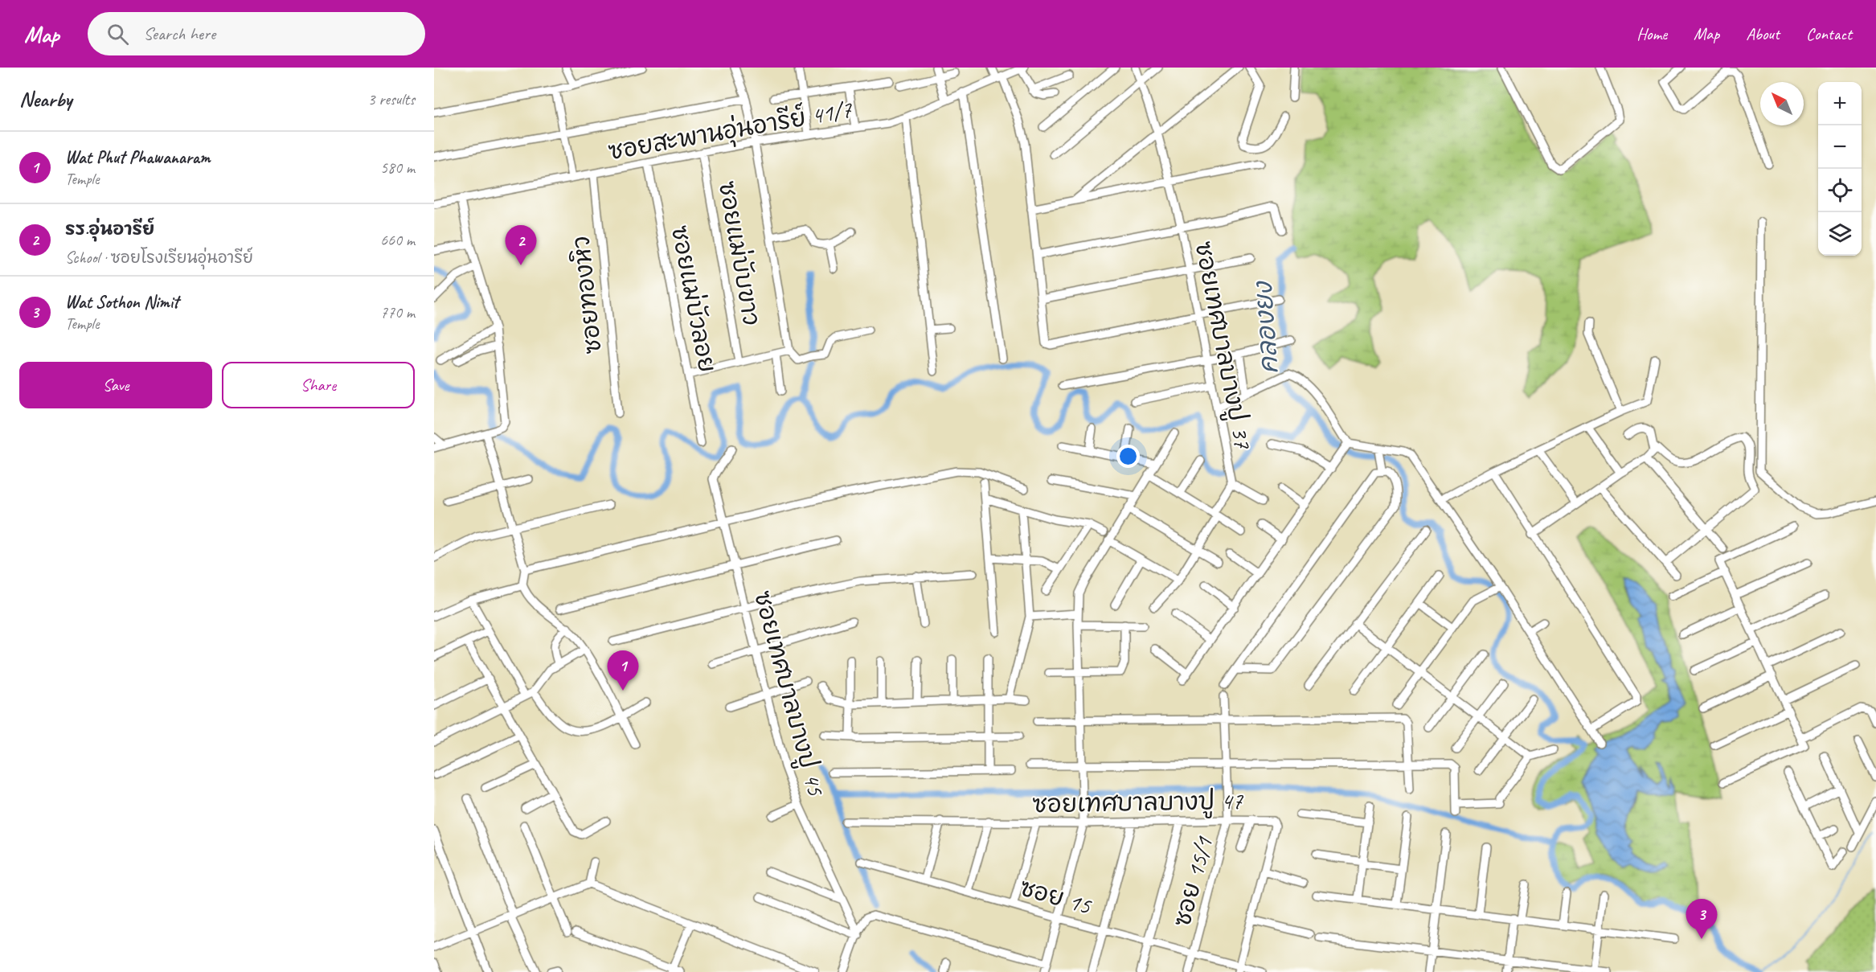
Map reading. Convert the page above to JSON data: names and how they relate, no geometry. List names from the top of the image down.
{
  "streets": {
    "street": [
      "ซอยสะพานอุ่นอารีย์ 41/7",
      "ซอยแม่บับขาว",
      "ซอยทองหิว",
      "ซอยแม่บัวลอย",
      "ซอยเทศบาลบางปู 37",
      "ซอยเทศบาลบางปู 45",
      "ซอยเทศบาลบางปู 47",
      "ซอย 15/1",
      "ซอย 15"
    ]
  },
  "crossings": [
    ["ซอยสะพานอุ่นอารีย์ 41/7", "ซอยแม่บับขาว"],
    ["ซอยสะพานอุ่นอารีย์ 41/7", "ซอยทองหิว"],
    ["ซอยสะพานอุ่นอารีย์ 41/7", "ซอยแม่บัวลอย"],
    ["ซอยเทศบาลบางปู 47", "ซอย 15/1"],
    ["ซอยเทศบาลบางปู 47", "ซอย 15"],
    ["ซอย 15/1", "ซอย 15"]
  ],
  "water": ["คลองยง"],
  "north": "top left",
  "page": {
    "header": "Map",
    "search": "Search here",
    "nav": [
      "Home",
      "Map",
      "About",
      "Contact"
    ],
    "heading": ["Nearby", "3 results"],
    "map_buttons": ["+", "−"],
    "list": [
      {
        "mark": "1",
        "name": "Wat Phut Phawanaram",
        "note": "Temple",
        "value": "580 m"
      },
      {
        "mark": "2",
        "name": "รร.อุ่นอารีย์",
        "note": "School · ซอยโรงเรียนอุ่นอารีย์",
        "value": "660 m"
      },
      {
        "mark": "3",
        "name": "Wat Sothon Nimit",
        "note": "Temple",
        "value": "770 m"
      }
    ],
    "pins": ["2", "1", "3"],
    "buttons": ["Save", "Share"]
  }
}
